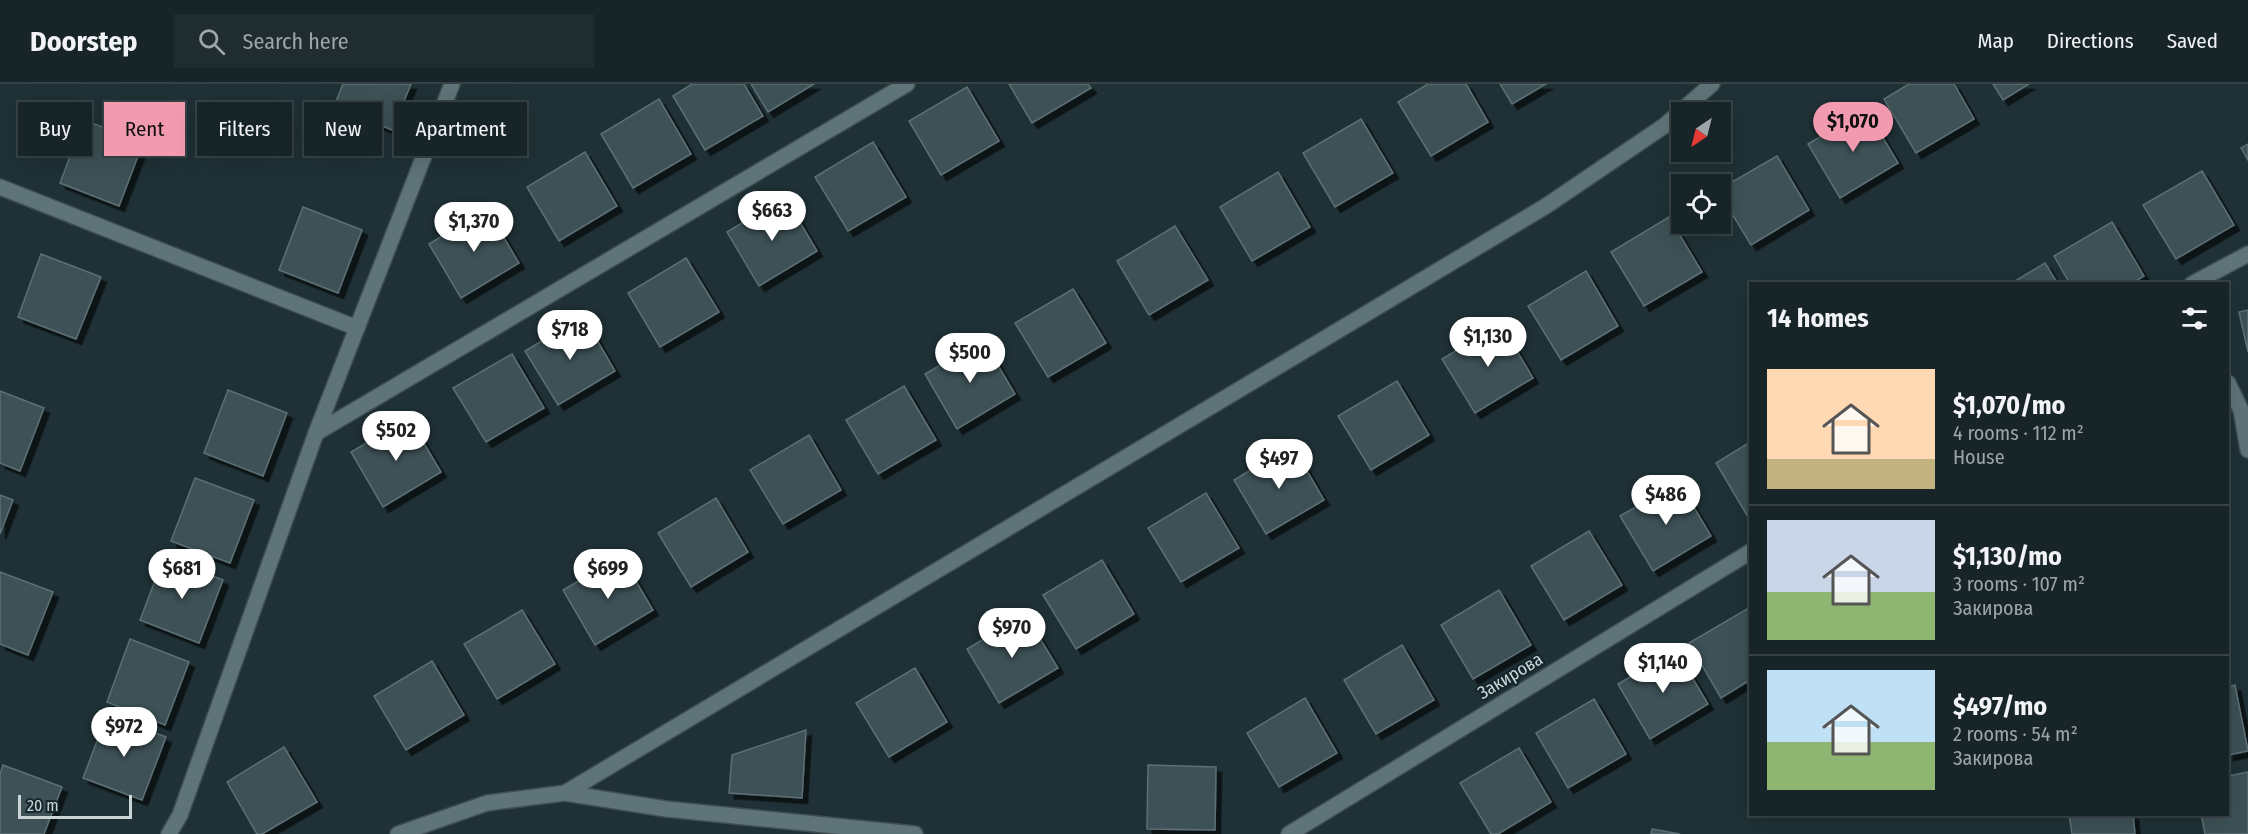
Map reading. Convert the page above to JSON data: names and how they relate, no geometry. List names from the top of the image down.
{
  "streets": {
    "street": ["Закирова"]
  },
  "scale_bar": "20 m",
  "north": "bottom left",
  "page": {
    "header": "Doorstep",
    "search": "Search here",
    "nav": ["Map", "Directions", "Saved"],
    "price": [
      "$1,070",
      "$663",
      "$1,370",
      "$718",
      "$1,130",
      "$500",
      "$502",
      "$497",
      "$486",
      "$681",
      "$699",
      "$970",
      "$1,140",
      "$972"
    ],
    "chip": [
      "Buy",
      "Rent",
      "Filters",
      "New",
      "Apartment"
    ],
    "heading": "14 homes",
    "list": [
      {
        "name": "$1,070/mo",
        "note": "4 rooms · 112 m² · House"
      },
      {
        "name": "$1,130/mo",
        "note": "3 rooms · 107 m² · Закирова"
      },
      {
        "name": "$497/mo",
        "note": "2 rooms · 54 m² · Закирова"
      }
    ],
    "scale": "20 m"
  }
}
